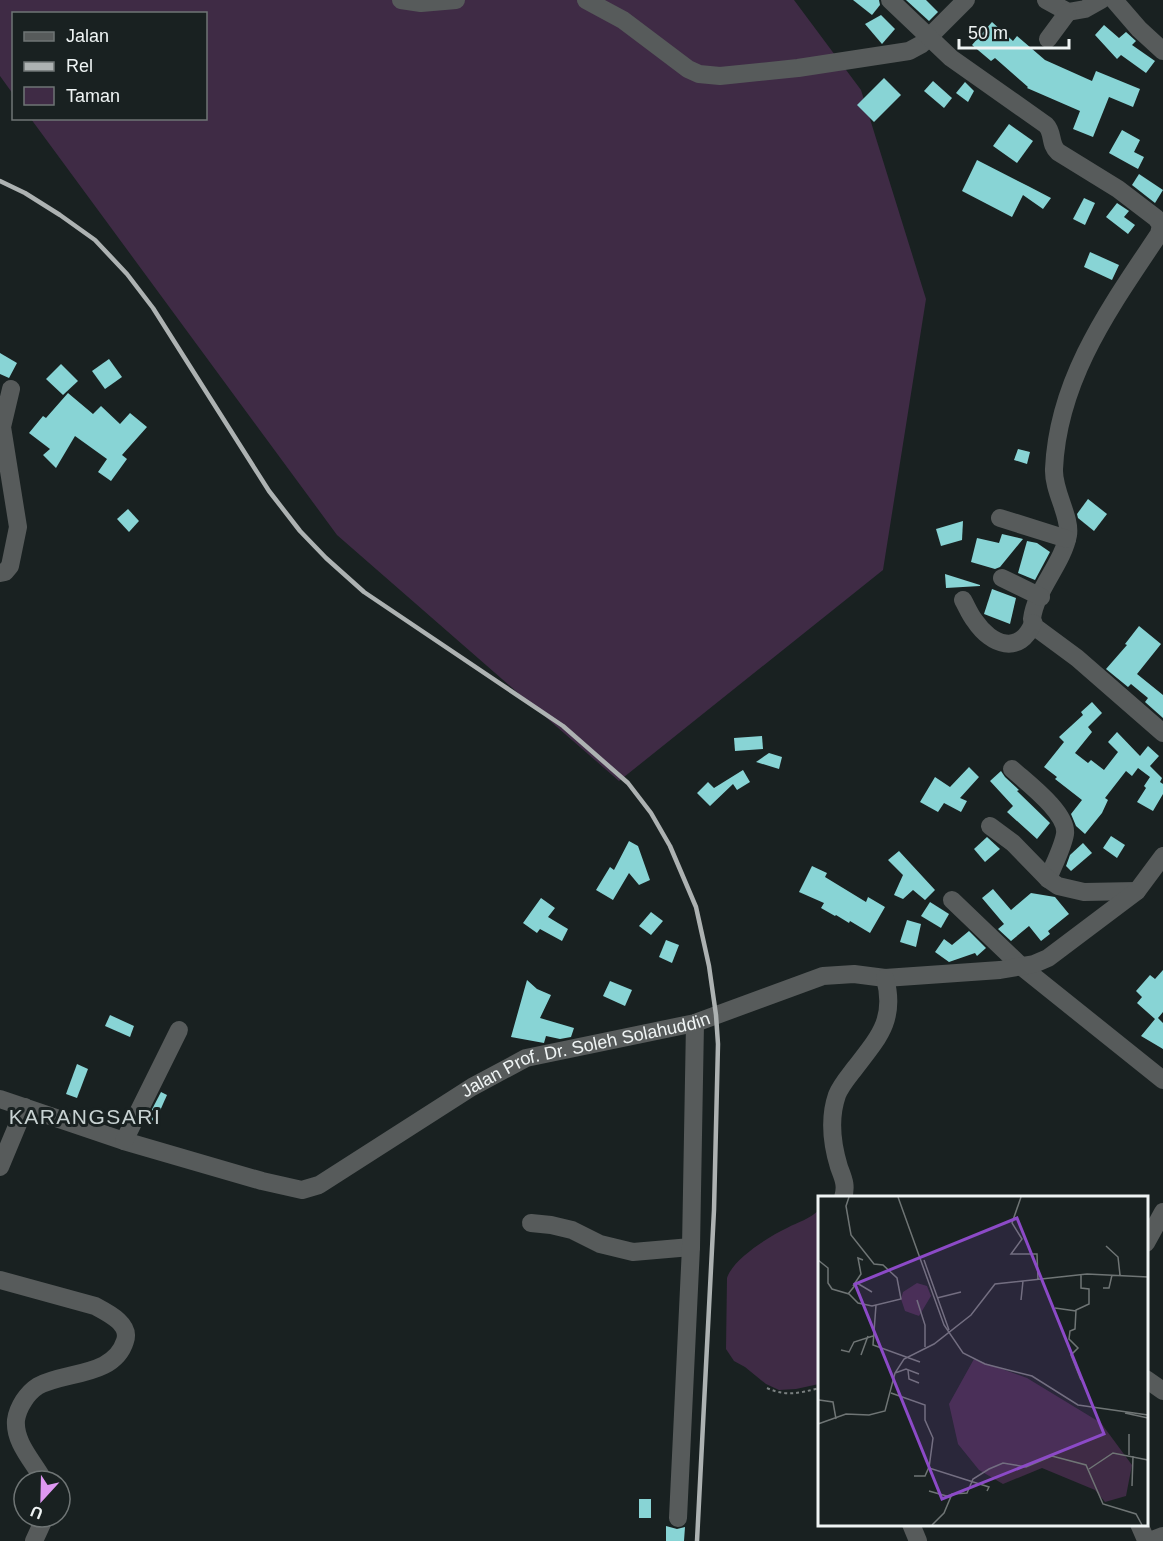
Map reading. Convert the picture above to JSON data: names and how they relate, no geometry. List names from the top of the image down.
{
  "streets": {
    "street": ["Jalan Prof. Dr. Soleh Solahuddin"]
  },
  "districts": ["KARANGSARI"],
  "legend": ["Jalan", "Rel", "Taman"],
  "scale_bar": "50 m",
  "north": "bottom"
}
